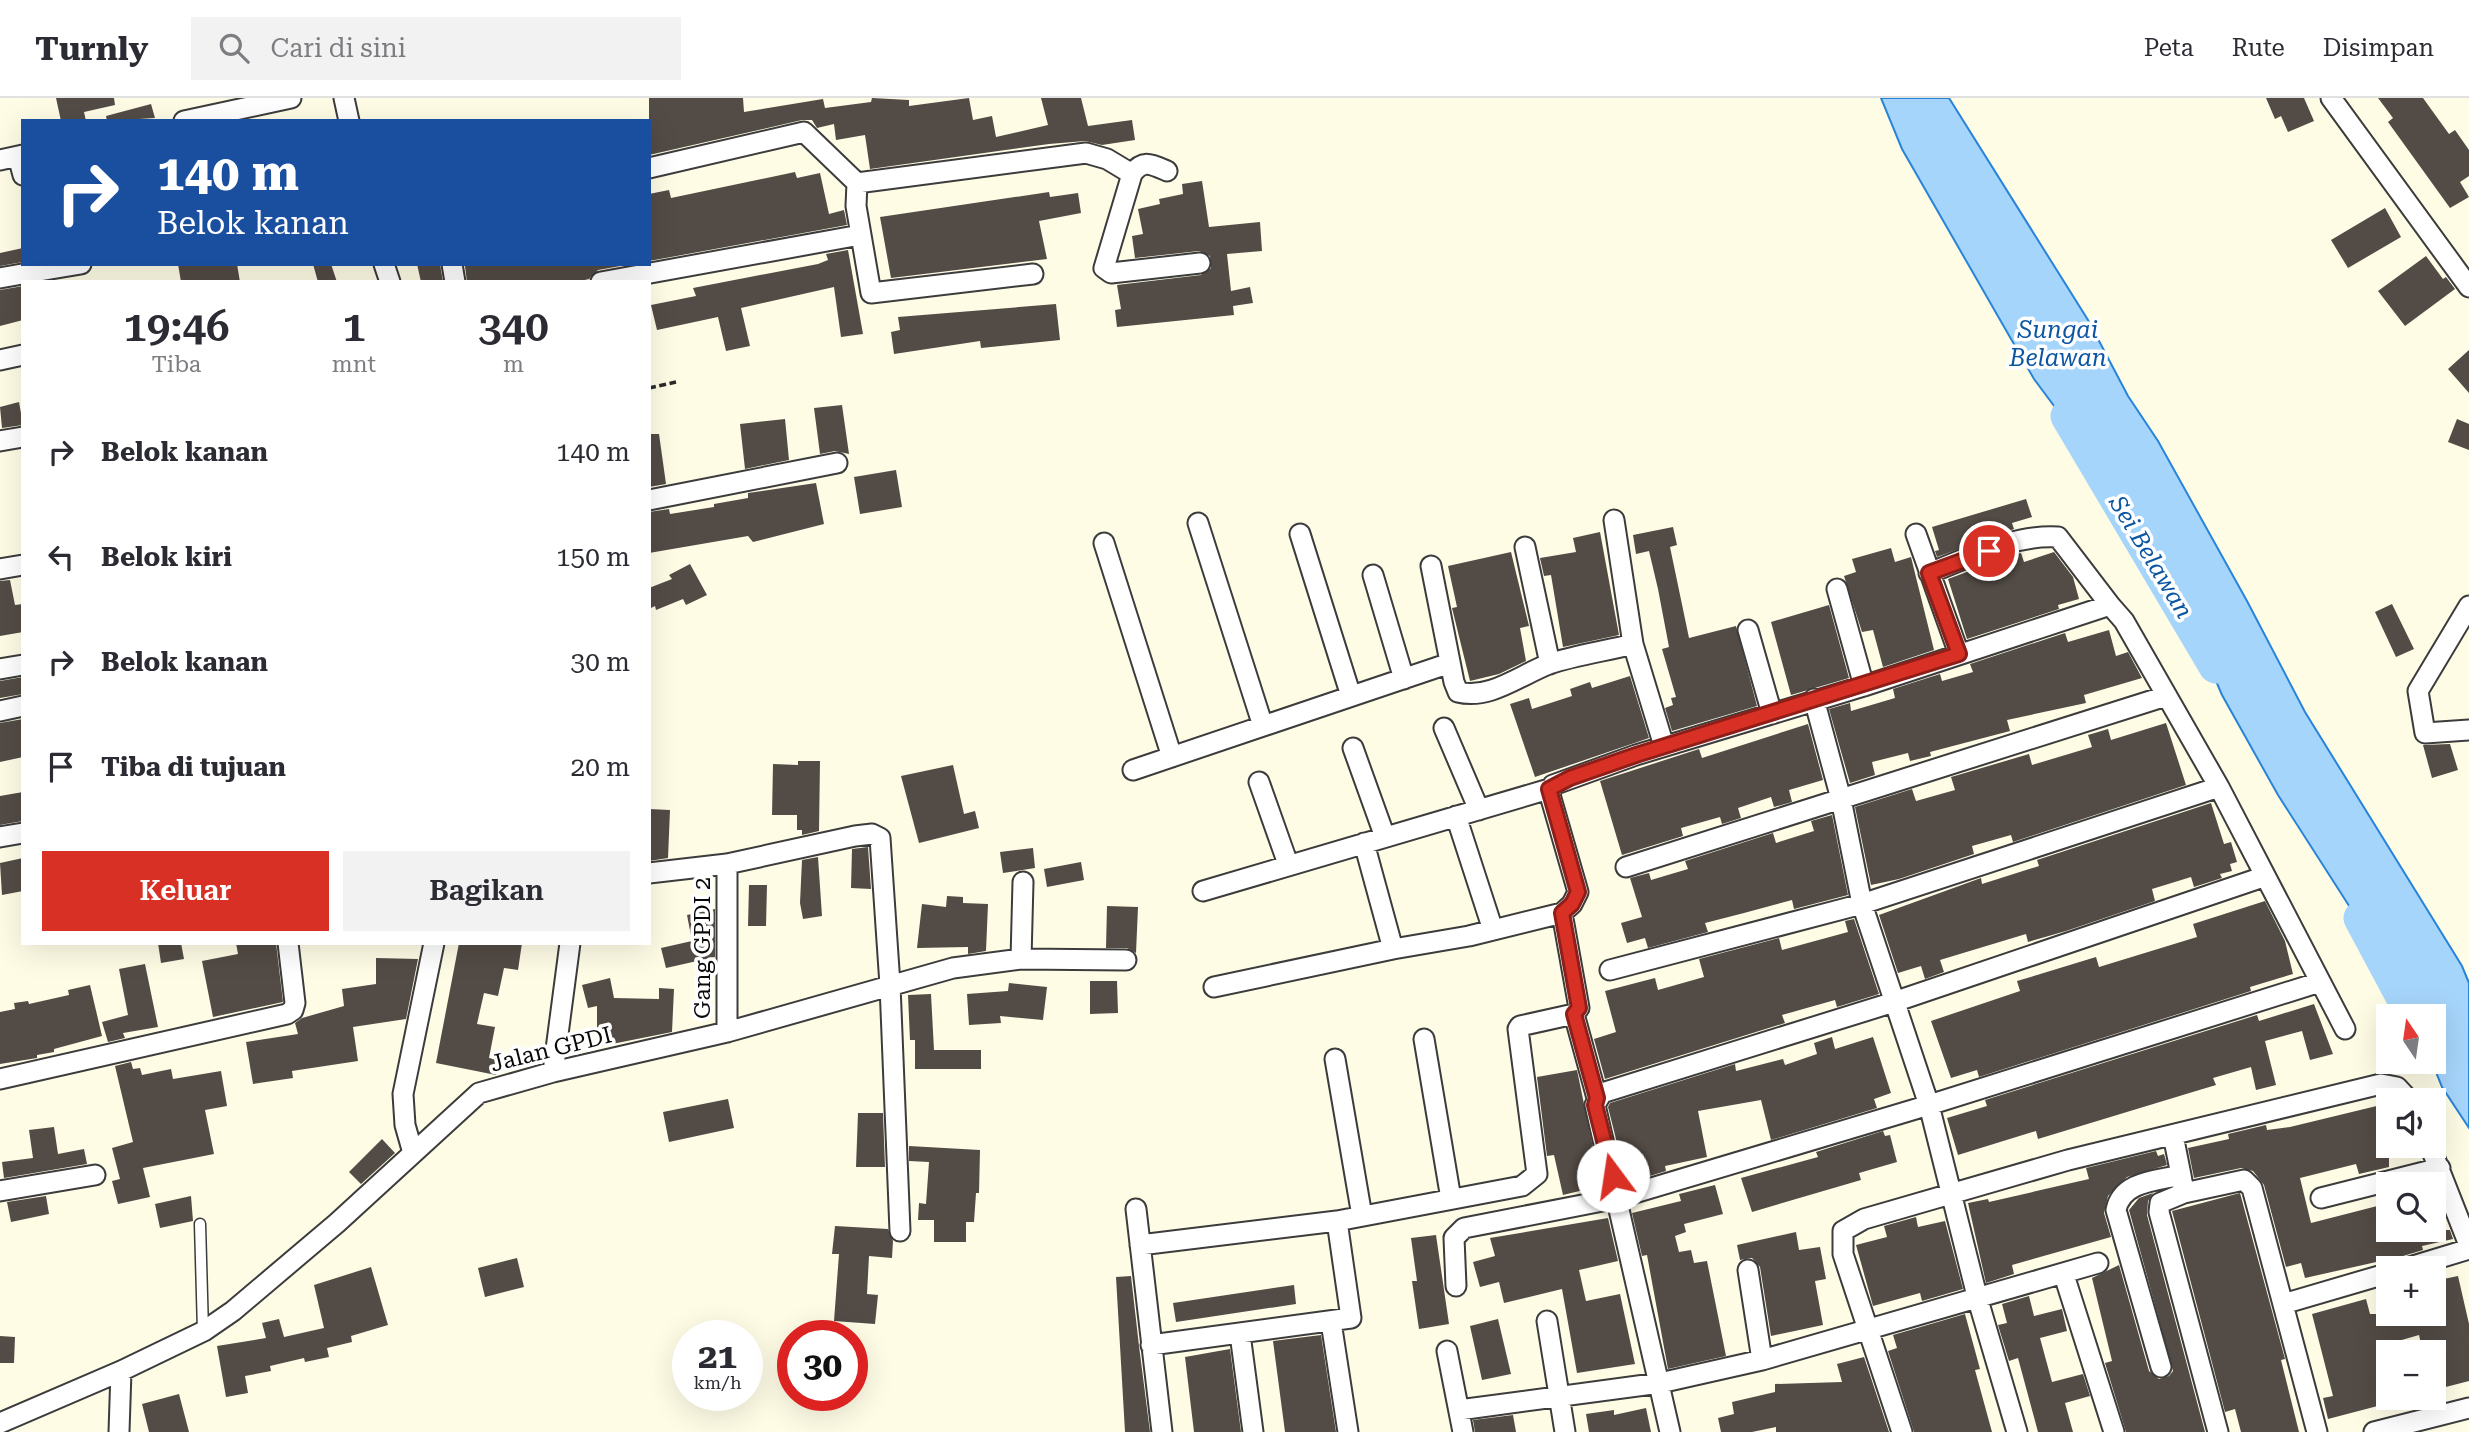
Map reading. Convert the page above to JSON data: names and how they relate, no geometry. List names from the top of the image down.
{
  "streets": {
    "street": ["Gang GPDI 2", "Jalan GPDI"]
  },
  "crossings": [
    ["Gang GPDI 2", "Jalan GPDI"]
  ],
  "water": ["Sungai Belawan", "Sei Belawan"],
  "north": "top",
  "page": {
    "header": "Turnly",
    "search": "Cari di sini",
    "nav": ["Peta", "Rute", "Disimpan"],
    "turn": ["140 m", "Belok kanan"],
    "eta": [
      "19:46",
      "Tiba",
      "1",
      "mnt",
      "340",
      "m"
    ],
    "list": [
      {
        "name": "Belok kanan",
        "value": "140 m"
      },
      {
        "name": "Belok kiri",
        "value": "150 m"
      },
      {
        "name": "Belok kanan",
        "value": "30 m"
      },
      {
        "name": "Tiba di tujuan",
        "value": "20 m"
      }
    ],
    "buttons": ["Keluar", "Bagikan"],
    "map_buttons": ["+", "−"],
    "speed": "21 km/h",
    "limit": "30"
  }
}
